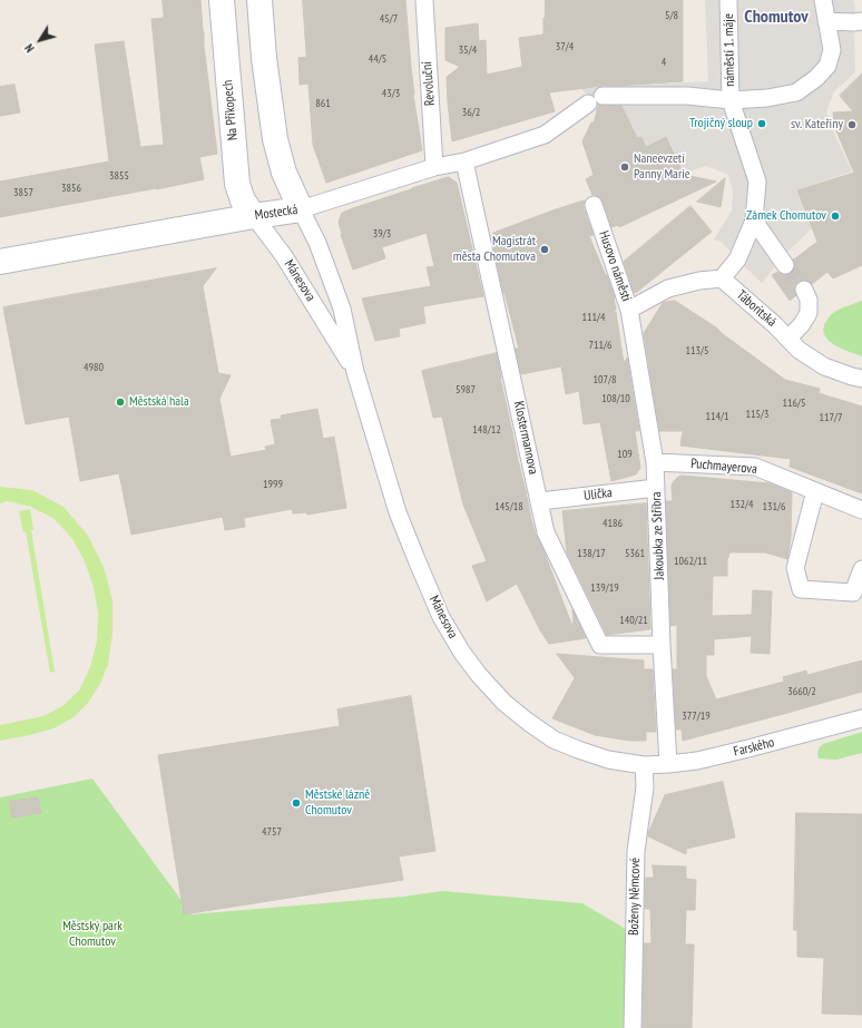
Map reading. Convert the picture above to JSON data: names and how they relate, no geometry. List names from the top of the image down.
{
  "streets": {
    "street": [
      "náměstí 1. máje",
      "Revoluční",
      "Na Příkopech",
      "Mostecká",
      "Husovo náměstí",
      "Mánesova",
      "Táboritská",
      "Klostermannova",
      "Puchmayerova",
      "Ulička",
      "Jakoubka ze Stříbra",
      "Farského",
      "Boženy Němcové"
    ]
  },
  "crossings": [
    ["náměstí 1. máje", "Mostecká"],
    ["náměstí 1. máje", "Husovo náměstí"],
    ["náměstí 1. máje", "Táboritská"],
    ["Revoluční", "Mostecká"],
    ["Na Příkopech", "Mostecká"],
    ["Na Příkopech", "Mánesova"],
    ["Mostecká", "Mánesova"],
    ["Mostecká", "Klostermannova"],
    ["Husovo náměstí", "Táboritská"],
    ["Husovo náměstí", "Jakoubka ze Stříbra"],
    ["Mánesova", "Farského"],
    ["Mánesova", "Boženy Němcové"],
    ["Klostermannova", "Ulička"],
    ["Klostermannova", "Jakoubka ze Stříbra"],
    ["Puchmayerova", "Jakoubka ze Stříbra"],
    ["Ulička", "Jakoubka ze Stříbra"],
    ["Jakoubka ze Stříbra", "Farského"],
    ["Farského", "Boženy Němcové"]
  ],
  "districts": ["Chomutov"],
  "parks": ["Městský park Chomutov"],
  "places": [
    "Trojičný sloup",
    "sv. Kateřiny",
    "Naneevzetí Panny Marie",
    "Zámek Chomutov",
    "Magistrát města Chomutova",
    "Městská hala",
    "Městské lázně Chomutov"
  ],
  "house_numbers": [
    "5/8",
    "45/7",
    "37/4",
    "35/4",
    "44/5",
    "4",
    "43/3",
    "861",
    "36/2",
    "3855",
    "3856",
    "3857",
    "39/3",
    "111/4",
    "711/6",
    "113/5",
    "4980",
    "107/8",
    "5987",
    "108/10",
    "116/5",
    "115/3",
    "114/1",
    "117/7",
    "148/12",
    "109",
    "1999",
    "132/4",
    "145/18",
    "131/6",
    "4186",
    "138/17",
    "5361",
    "1062/11",
    "139/19",
    "140/21",
    "3660/2",
    "377/19",
    "4757"
  ],
  "north": "bottom left"
}
